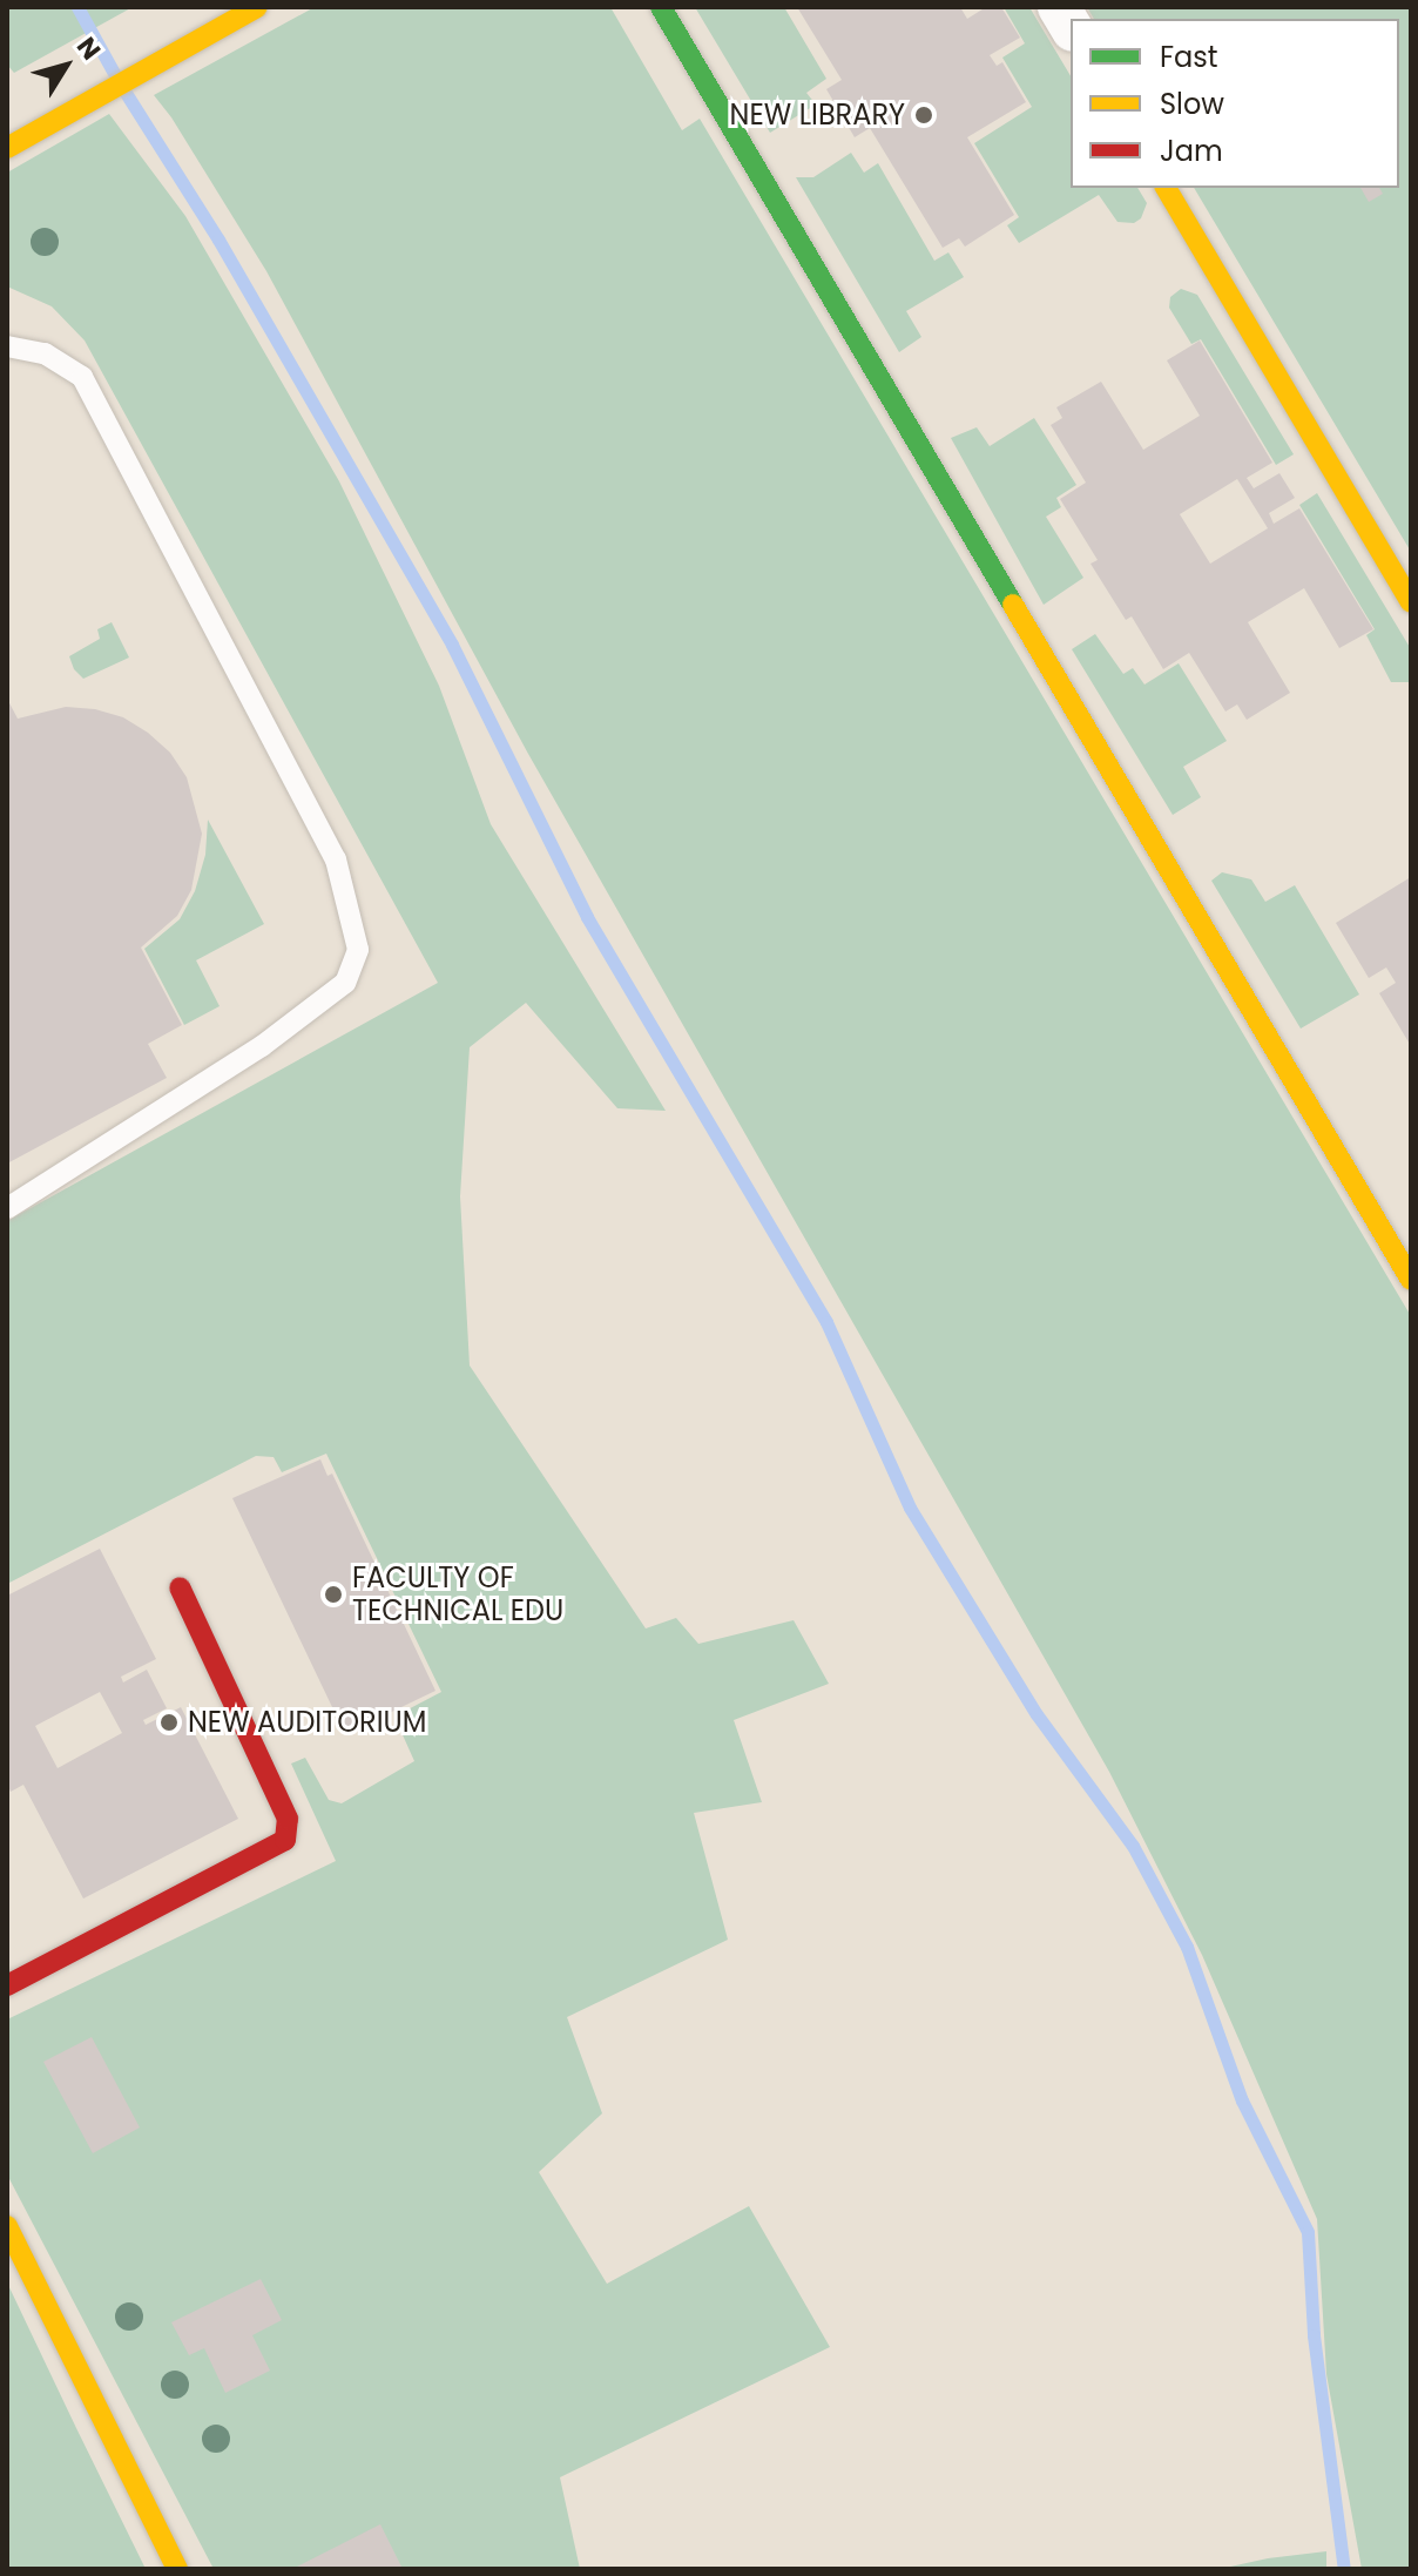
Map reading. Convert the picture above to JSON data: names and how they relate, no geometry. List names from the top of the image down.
{
  "places": ["NEW LIBRARY", "FACULTY OF TECHNICAL EDU", "NEW AUDITORIUM"],
  "legend": ["Fast", "Slow", "Jam"],
  "north": "top right"
}
